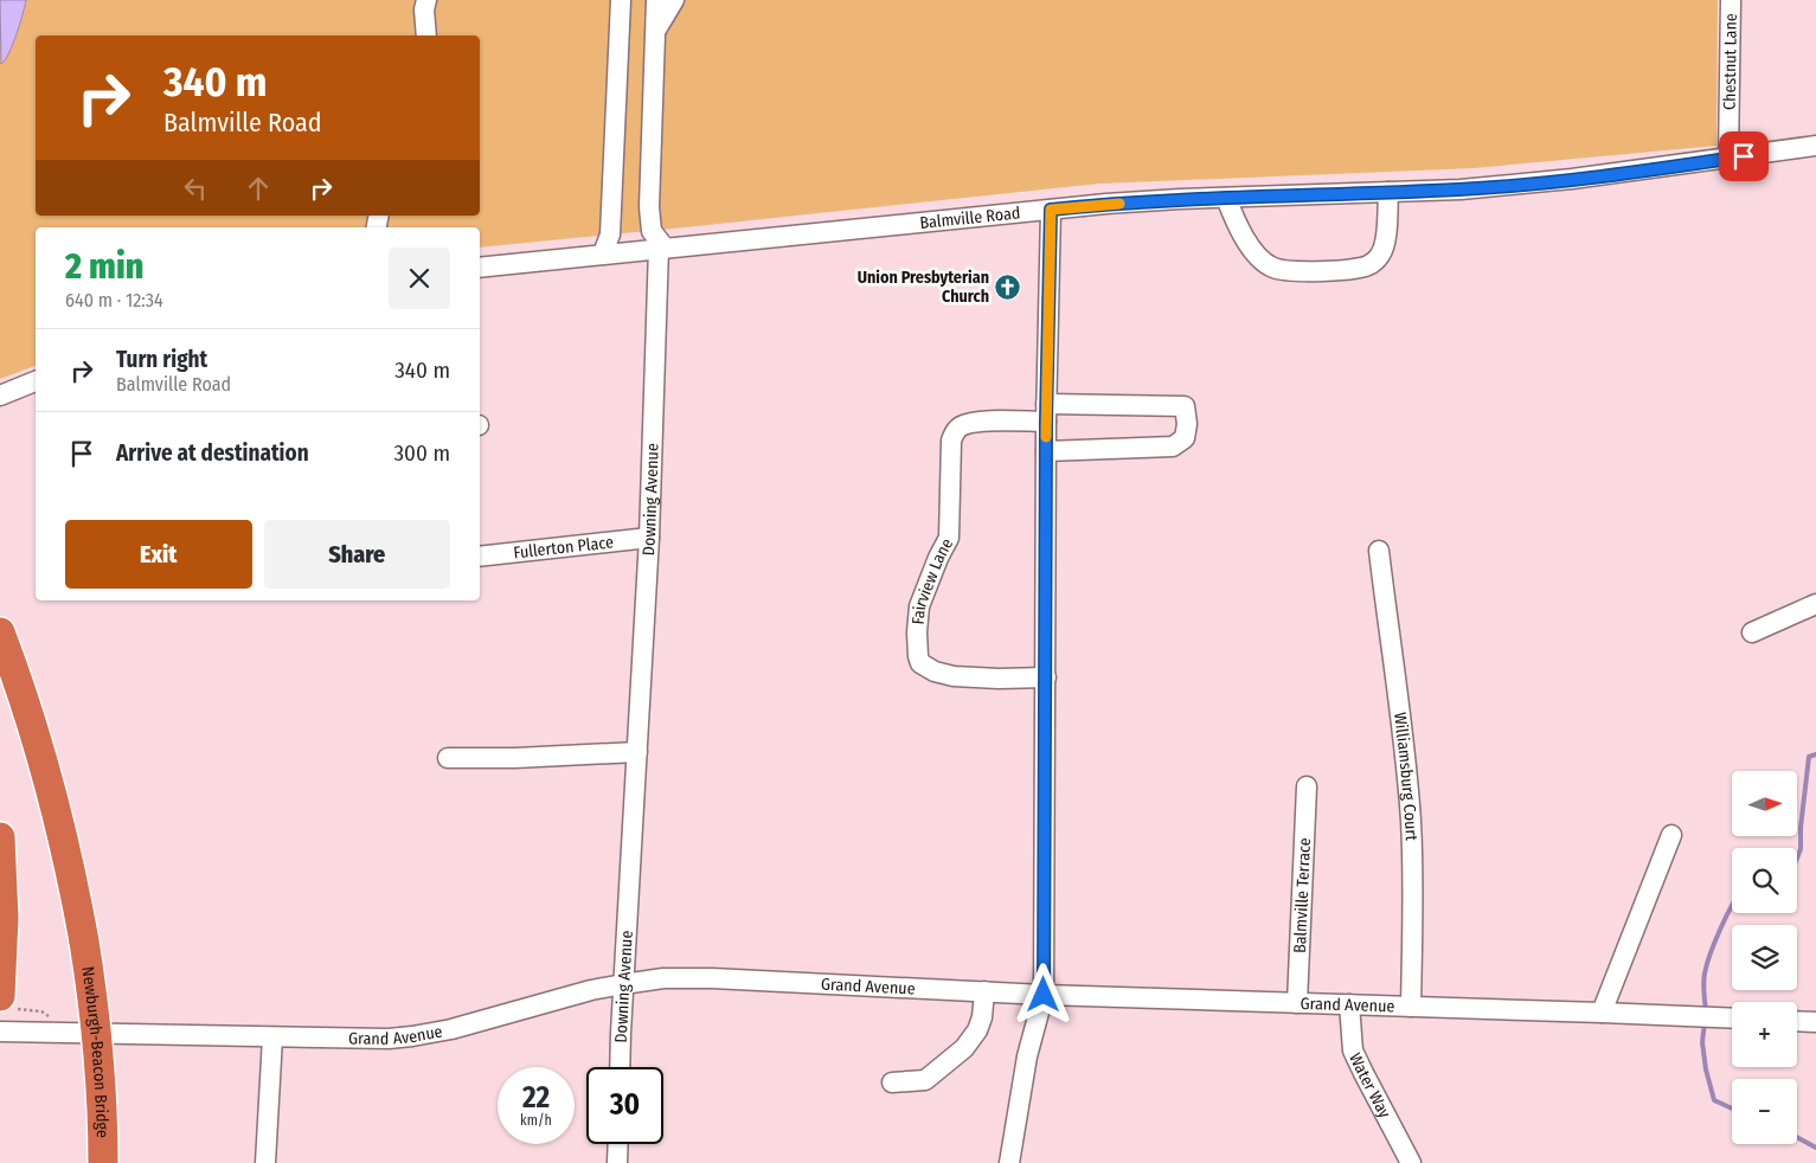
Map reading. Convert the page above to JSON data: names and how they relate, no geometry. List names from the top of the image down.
{
  "streets": {
    "highway": ["Newburgh-Beacon Bridge"],
    "street": [
      "Chestnut Lane",
      "Balmville Road",
      "Downing Avenue",
      "Fullerton Place",
      "Fairview Lane",
      "Williamsburg Court",
      "Balmville Terrace",
      "Grand Avenue",
      "Water Way"
    ]
  },
  "crossings": [
    ["Chestnut Lane", "Balmville Road"],
    ["Balmville Road", "Downing Avenue"],
    ["Downing Avenue", "Fullerton Place"],
    ["Downing Avenue", "Grand Avenue"],
    ["Williamsburg Court", "Grand Avenue"],
    ["Balmville Terrace", "Grand Avenue"],
    ["Grand Avenue", "Water Way"]
  ],
  "places": {
    "church": ["Union Presbyterian Church"]
  },
  "north": "right",
  "page": {
    "turn": ["340 m", "Balmville Road"],
    "heading": ["2 min", "640 m · 12:34"],
    "list": [
      {
        "name": "Turn right",
        "note": "Balmville Road",
        "value": "340 m"
      },
      {
        "name": "Arrive at destination",
        "value": "300 m"
      }
    ],
    "buttons": ["Exit", "Share"],
    "map_buttons": ["+", "−"],
    "speed": "22 km/h",
    "limit": "30"
  }
}
